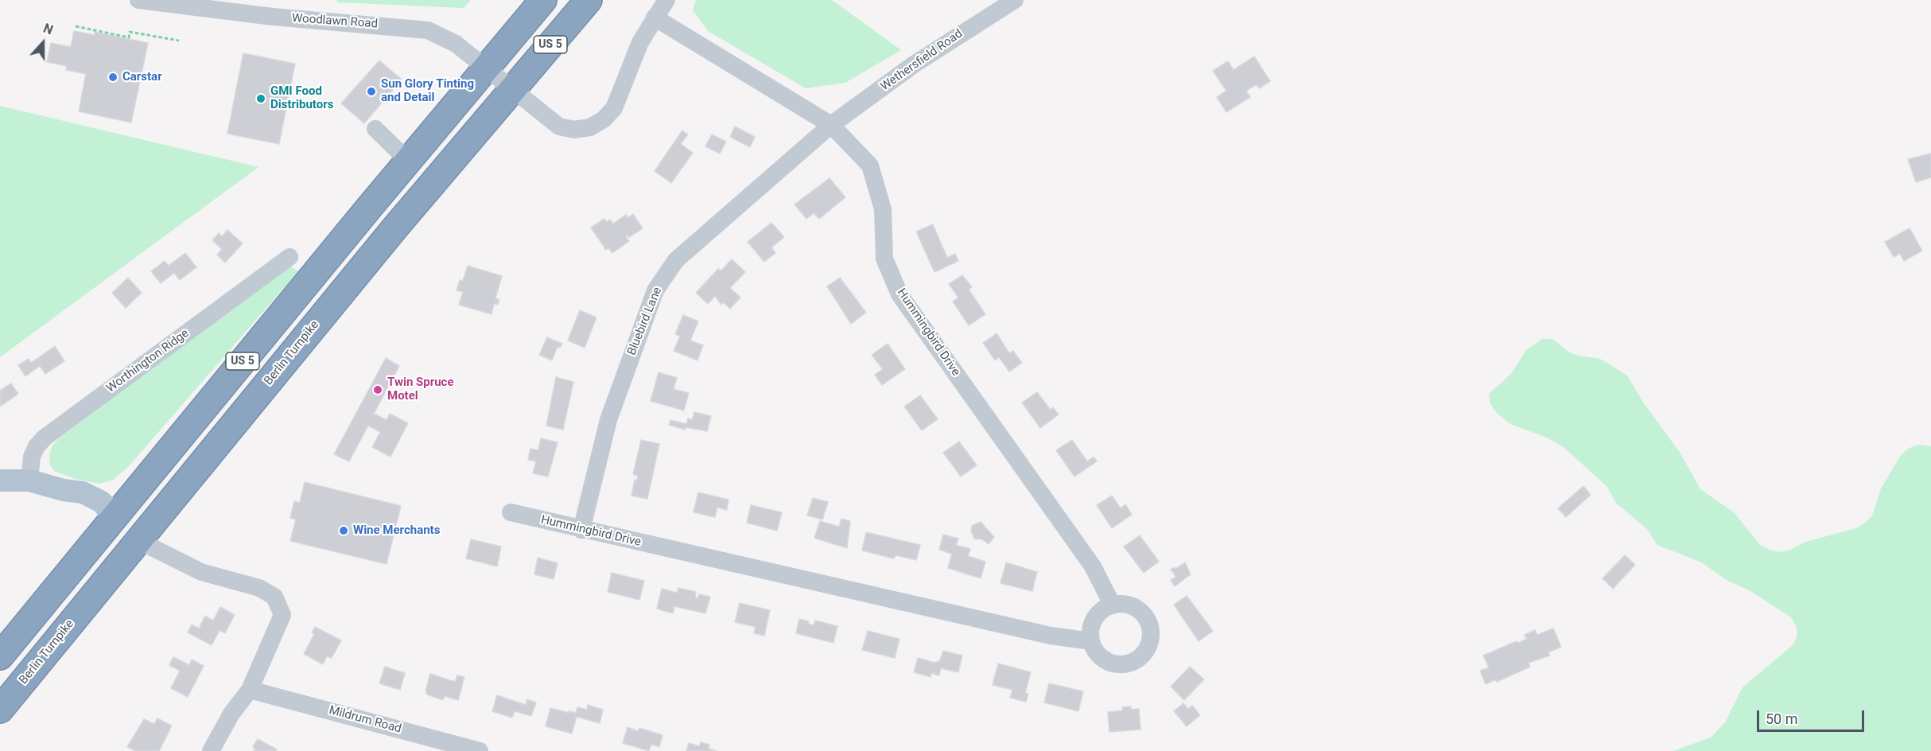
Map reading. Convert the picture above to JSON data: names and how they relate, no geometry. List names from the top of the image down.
{
  "streets": {
    "highway": ["US 5", "Berlin Turnpike"],
    "street": [
      "Woodlawn Road",
      "Wethersfield Road",
      "Bluebird Lane",
      "Hummingbird Drive",
      "Worthington Ridge",
      "Mildrum Road"
    ]
  },
  "crossings": [
    ["Woodlawn Road", "US 5"],
    ["Woodlawn Road", "Berlin Turnpike"],
    ["Wethersfield Road", "Bluebird Lane"],
    ["Wethersfield Road", "Hummingbird Drive"],
    ["Bluebird Lane", "Hummingbird Drive"]
  ],
  "places": [
    "Carstar",
    "Sun Glory Tinting and Detail",
    "GMI Food Distributors",
    "Twin Spruce Motel",
    "Wine Merchants"
  ],
  "scale_bar": "50 m",
  "north": "top"
}
